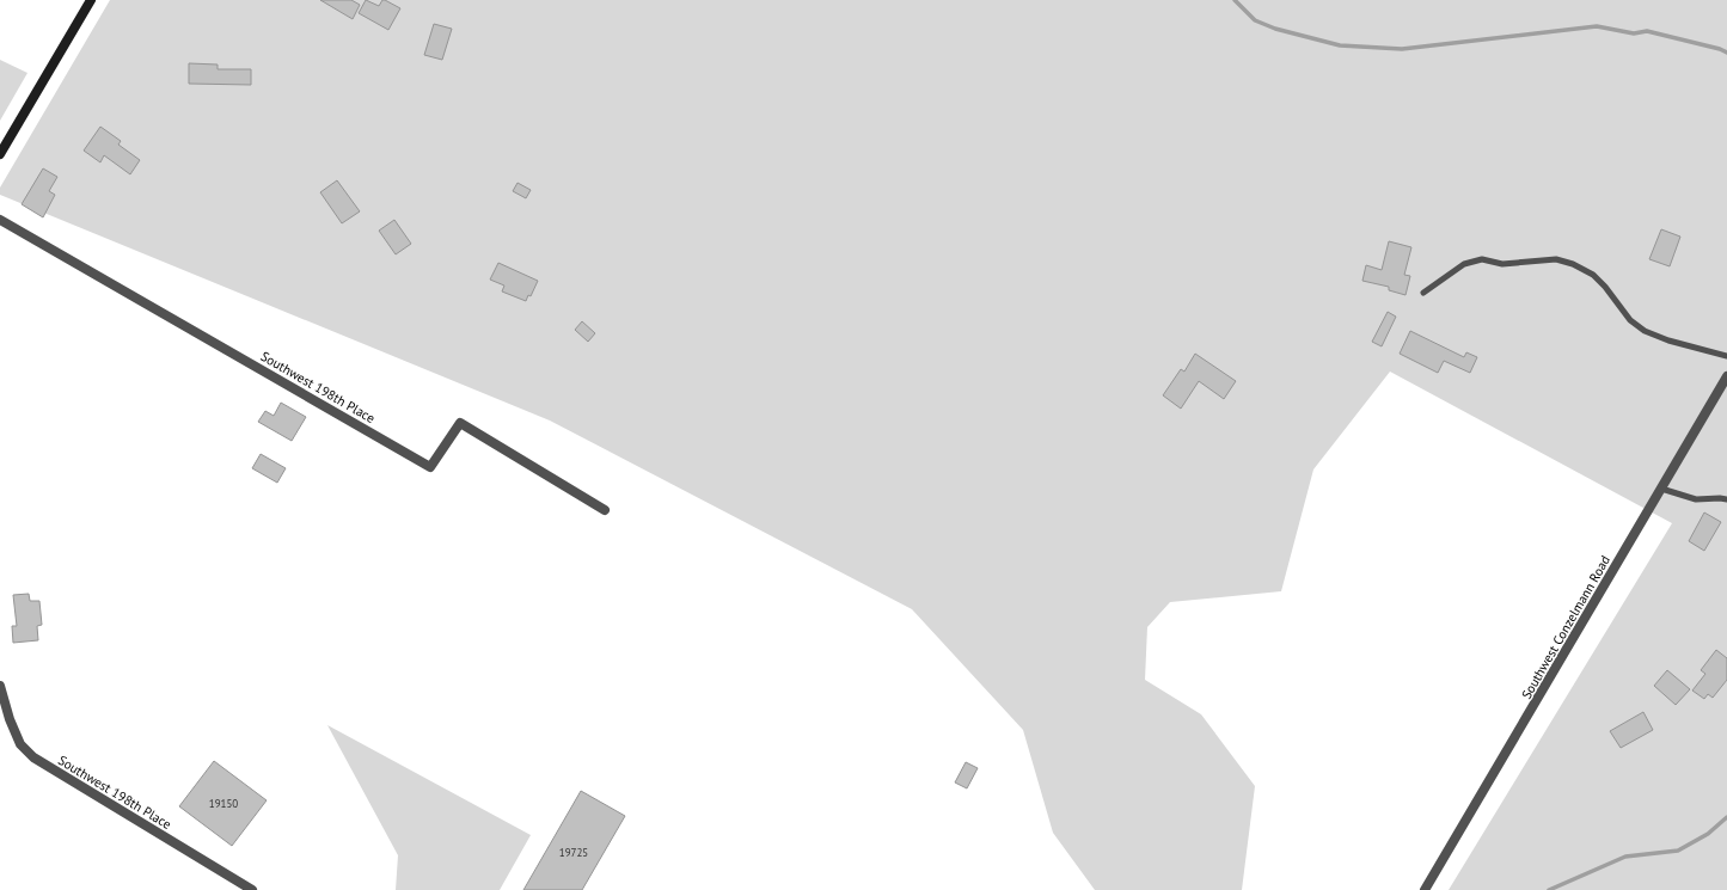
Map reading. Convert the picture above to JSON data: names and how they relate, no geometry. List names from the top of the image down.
{
  "streets": {
    "street": ["Southwest 198th Place", "Southwest Conzelmann Road"]
  },
  "house_numbers": ["19150", "19725"]
}
